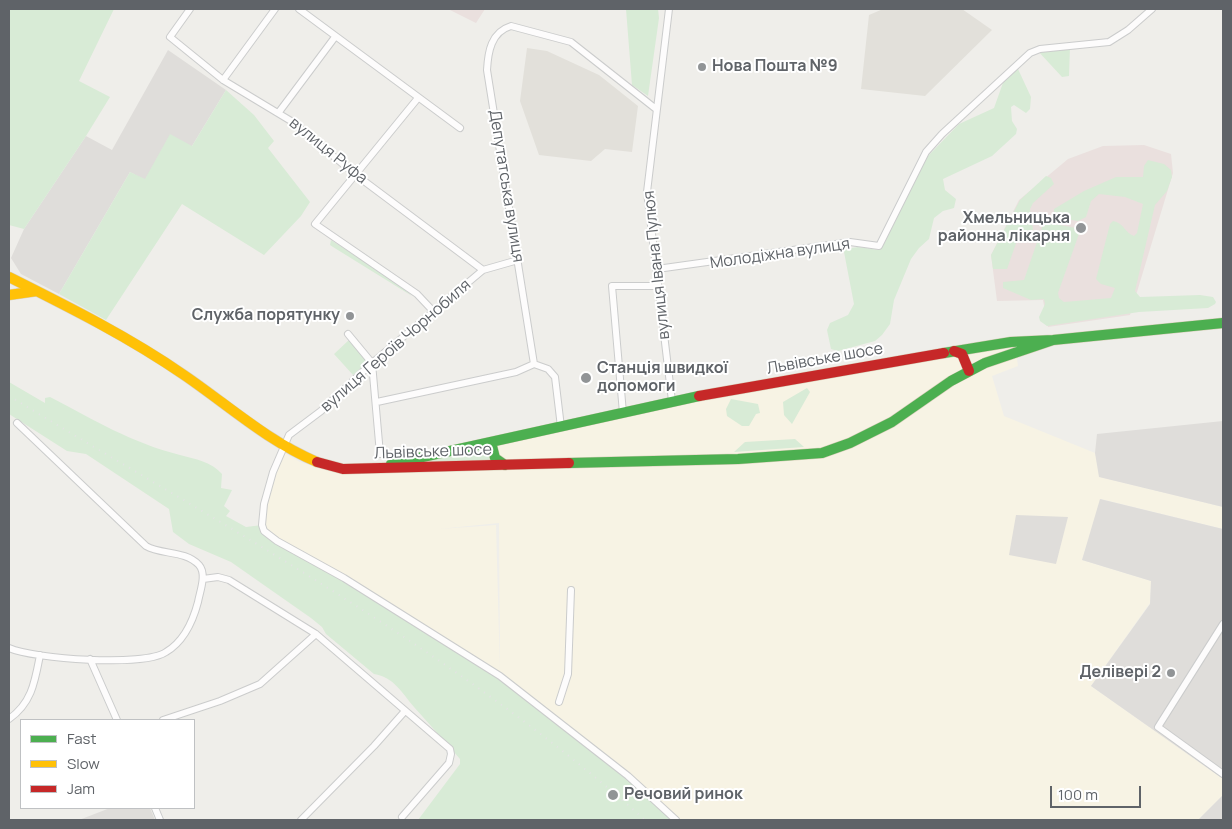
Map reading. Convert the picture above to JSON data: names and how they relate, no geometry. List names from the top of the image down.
{
  "streets": {
    "main road": ["Львівське шосе"],
    "street": [
      "вулиця Руфа",
      "Депутатська вулиця",
      "Молодіжна вулиця",
      "вулиця Івана Пулюя",
      "вулиця Героїв Чорнобиля"
    ]
  },
  "crossings": [
    ["вулиця Руфа", "вулиця Героїв Чорнобиля"],
    ["Депутатська вулиця", "вулиця Івана Пулюя"],
    ["Депутатська вулиця", "вулиця Героїв Чорнобиля"],
    ["Молодіжна вулиця", "вулиця Івана Пулюя"],
    ["вулиця Івана Пулюя", "Львівське шосе"]
  ],
  "places": [
    "Нова Пошта №9",
    "Хмельницька районна лікарня",
    "Служба порятунку",
    "Станція швидкої допомоги",
    "Делівері 2",
    "Речовий ринок"
  ],
  "legend": ["Fast", "Slow", "Jam"],
  "scale_bar": "100 m"
}
